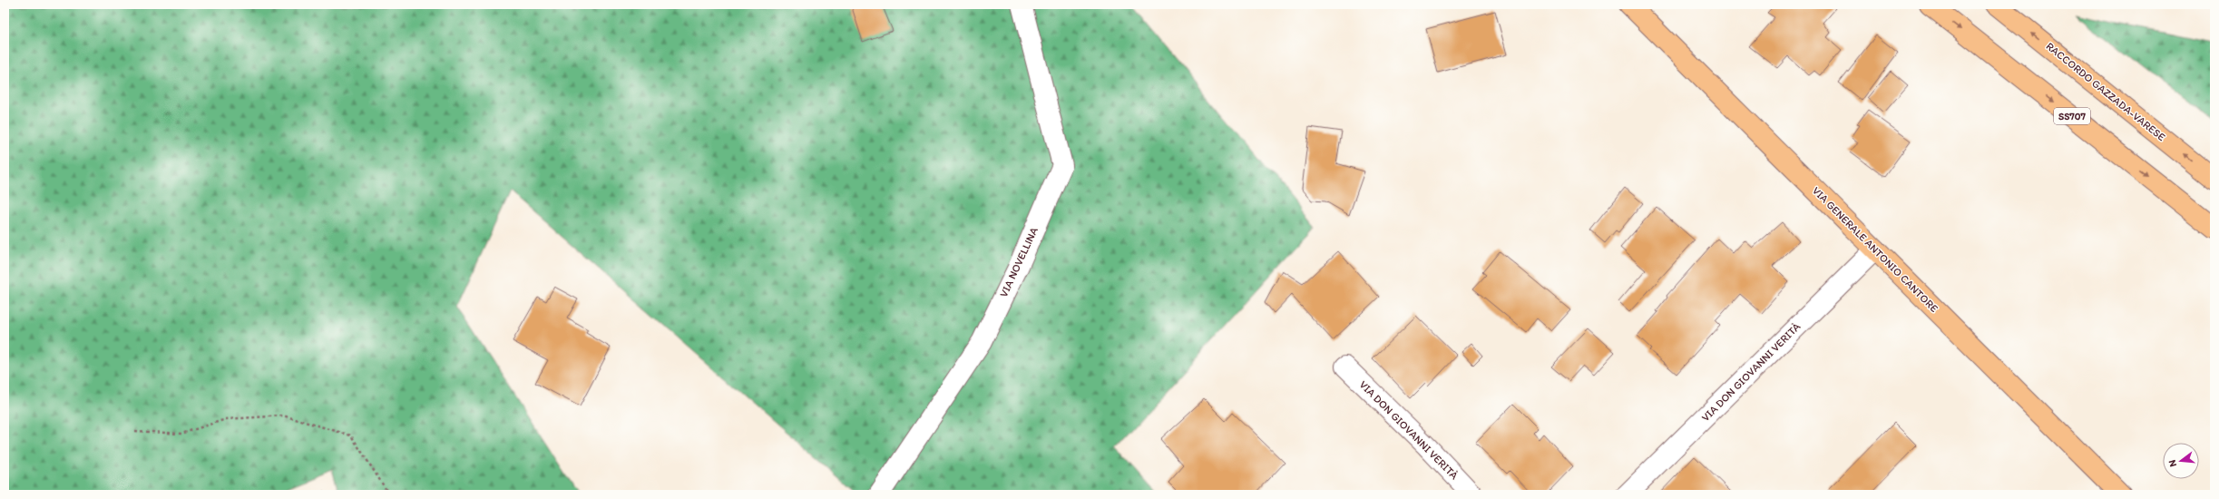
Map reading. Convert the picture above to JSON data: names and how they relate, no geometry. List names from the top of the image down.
{
  "streets": {
    "main road": ["RACCORDO GAZZADA-VARESE", "SS707", "VIA GENERALE ANTONIO CANTORE"],
    "street": ["VIA NOVELLINA", "VIA DON GIOVANNI VERITÀ"]
  },
  "crossings": [
    ["VIA GENERALE ANTONIO CANTORE", "VIA DON GIOVANNI VERITÀ"]
  ],
  "north": "left"
}
